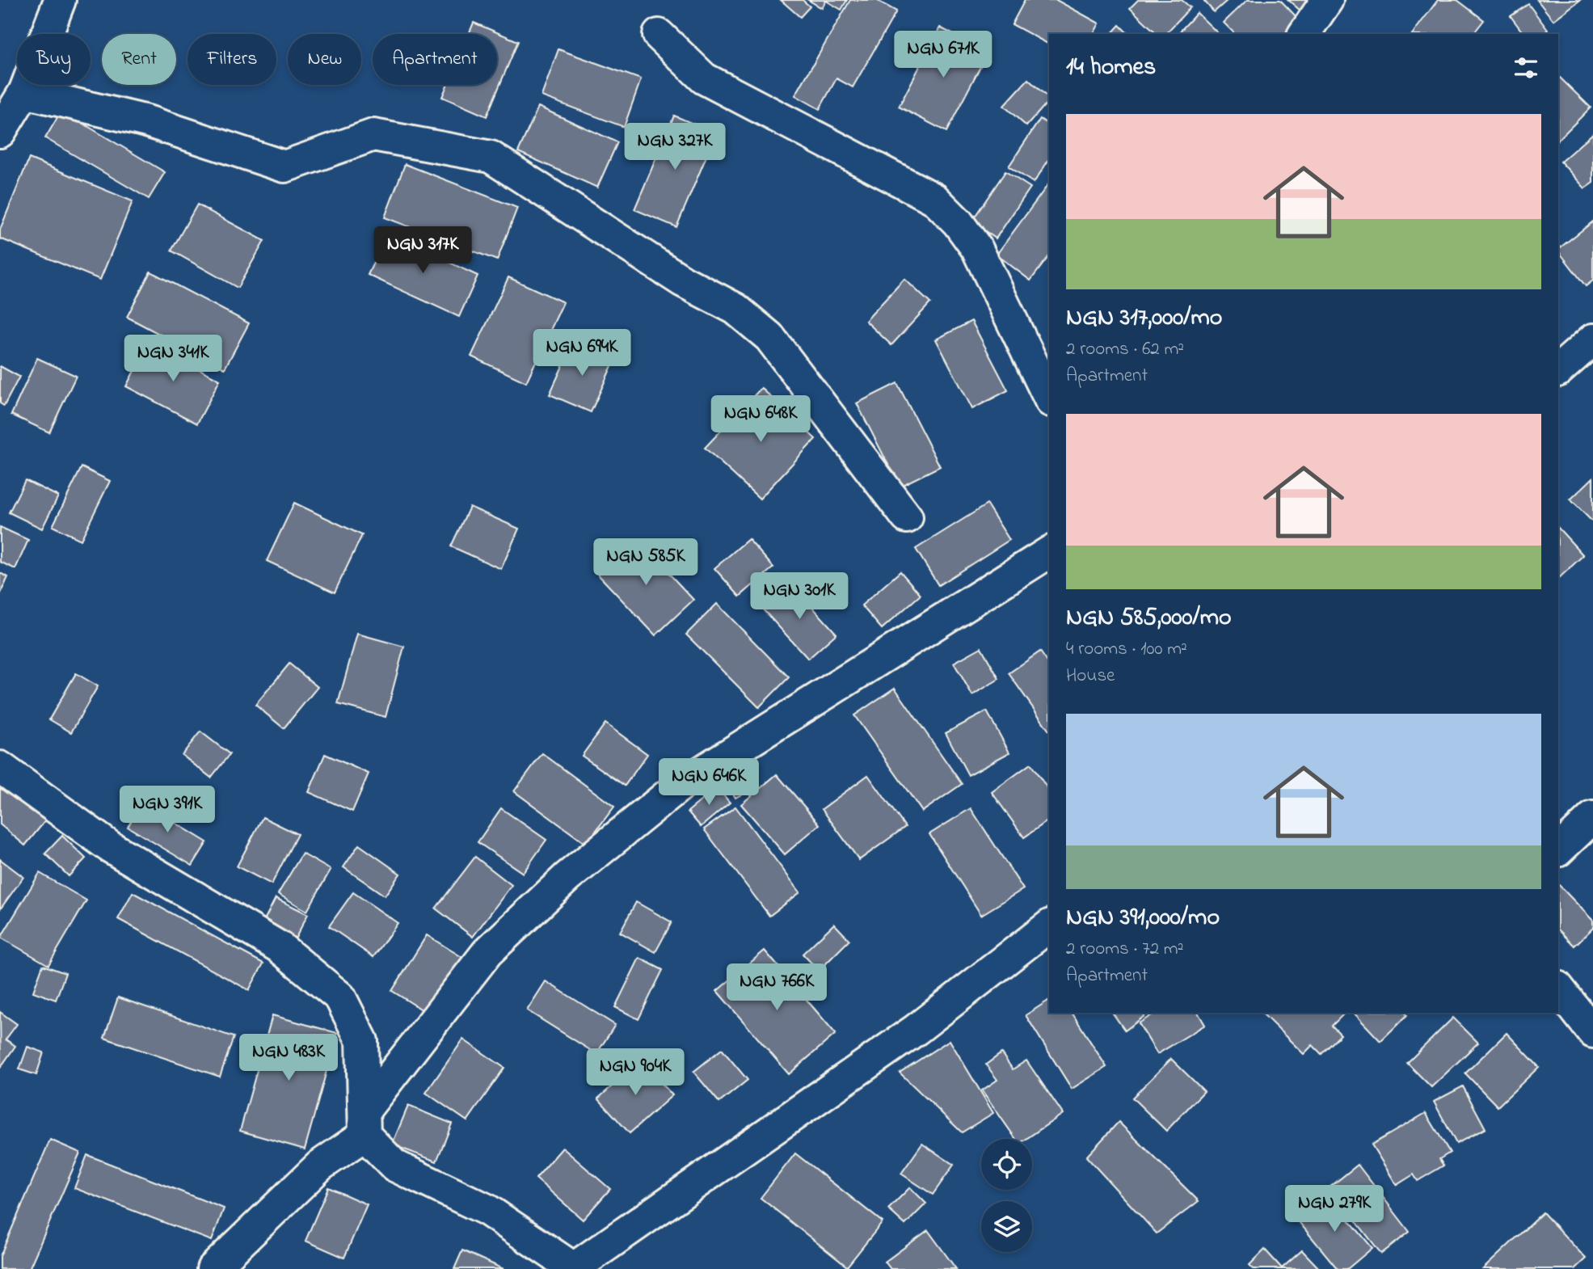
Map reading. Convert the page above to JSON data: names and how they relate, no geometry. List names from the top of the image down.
{
  "page": {
    "price": [
      "NGN 671K",
      "NGN 327K",
      "NGN 317K",
      "NGN 694K",
      "NGN 341K",
      "NGN 648K",
      "NGN 585K",
      "NGN 301K",
      "NGN 646K",
      "NGN 391K",
      "NGN 766K",
      "NGN 483K",
      "NGN 904K",
      "NGN 279K"
    ],
    "chip": [
      "Buy",
      "Rent",
      "Filters",
      "New",
      "Apartment"
    ],
    "heading": "14 homes",
    "list": [
      {
        "name": "NGN 317,000/mo",
        "note": "2 rooms · 62 m² · Apartment"
      },
      {
        "name": "NGN 585,000/mo",
        "note": "4 rooms · 100 m² · House"
      },
      {
        "name": "NGN 391,000/mo",
        "note": "2 rooms · 72 m² · Apartment"
      }
    ]
  }
}
